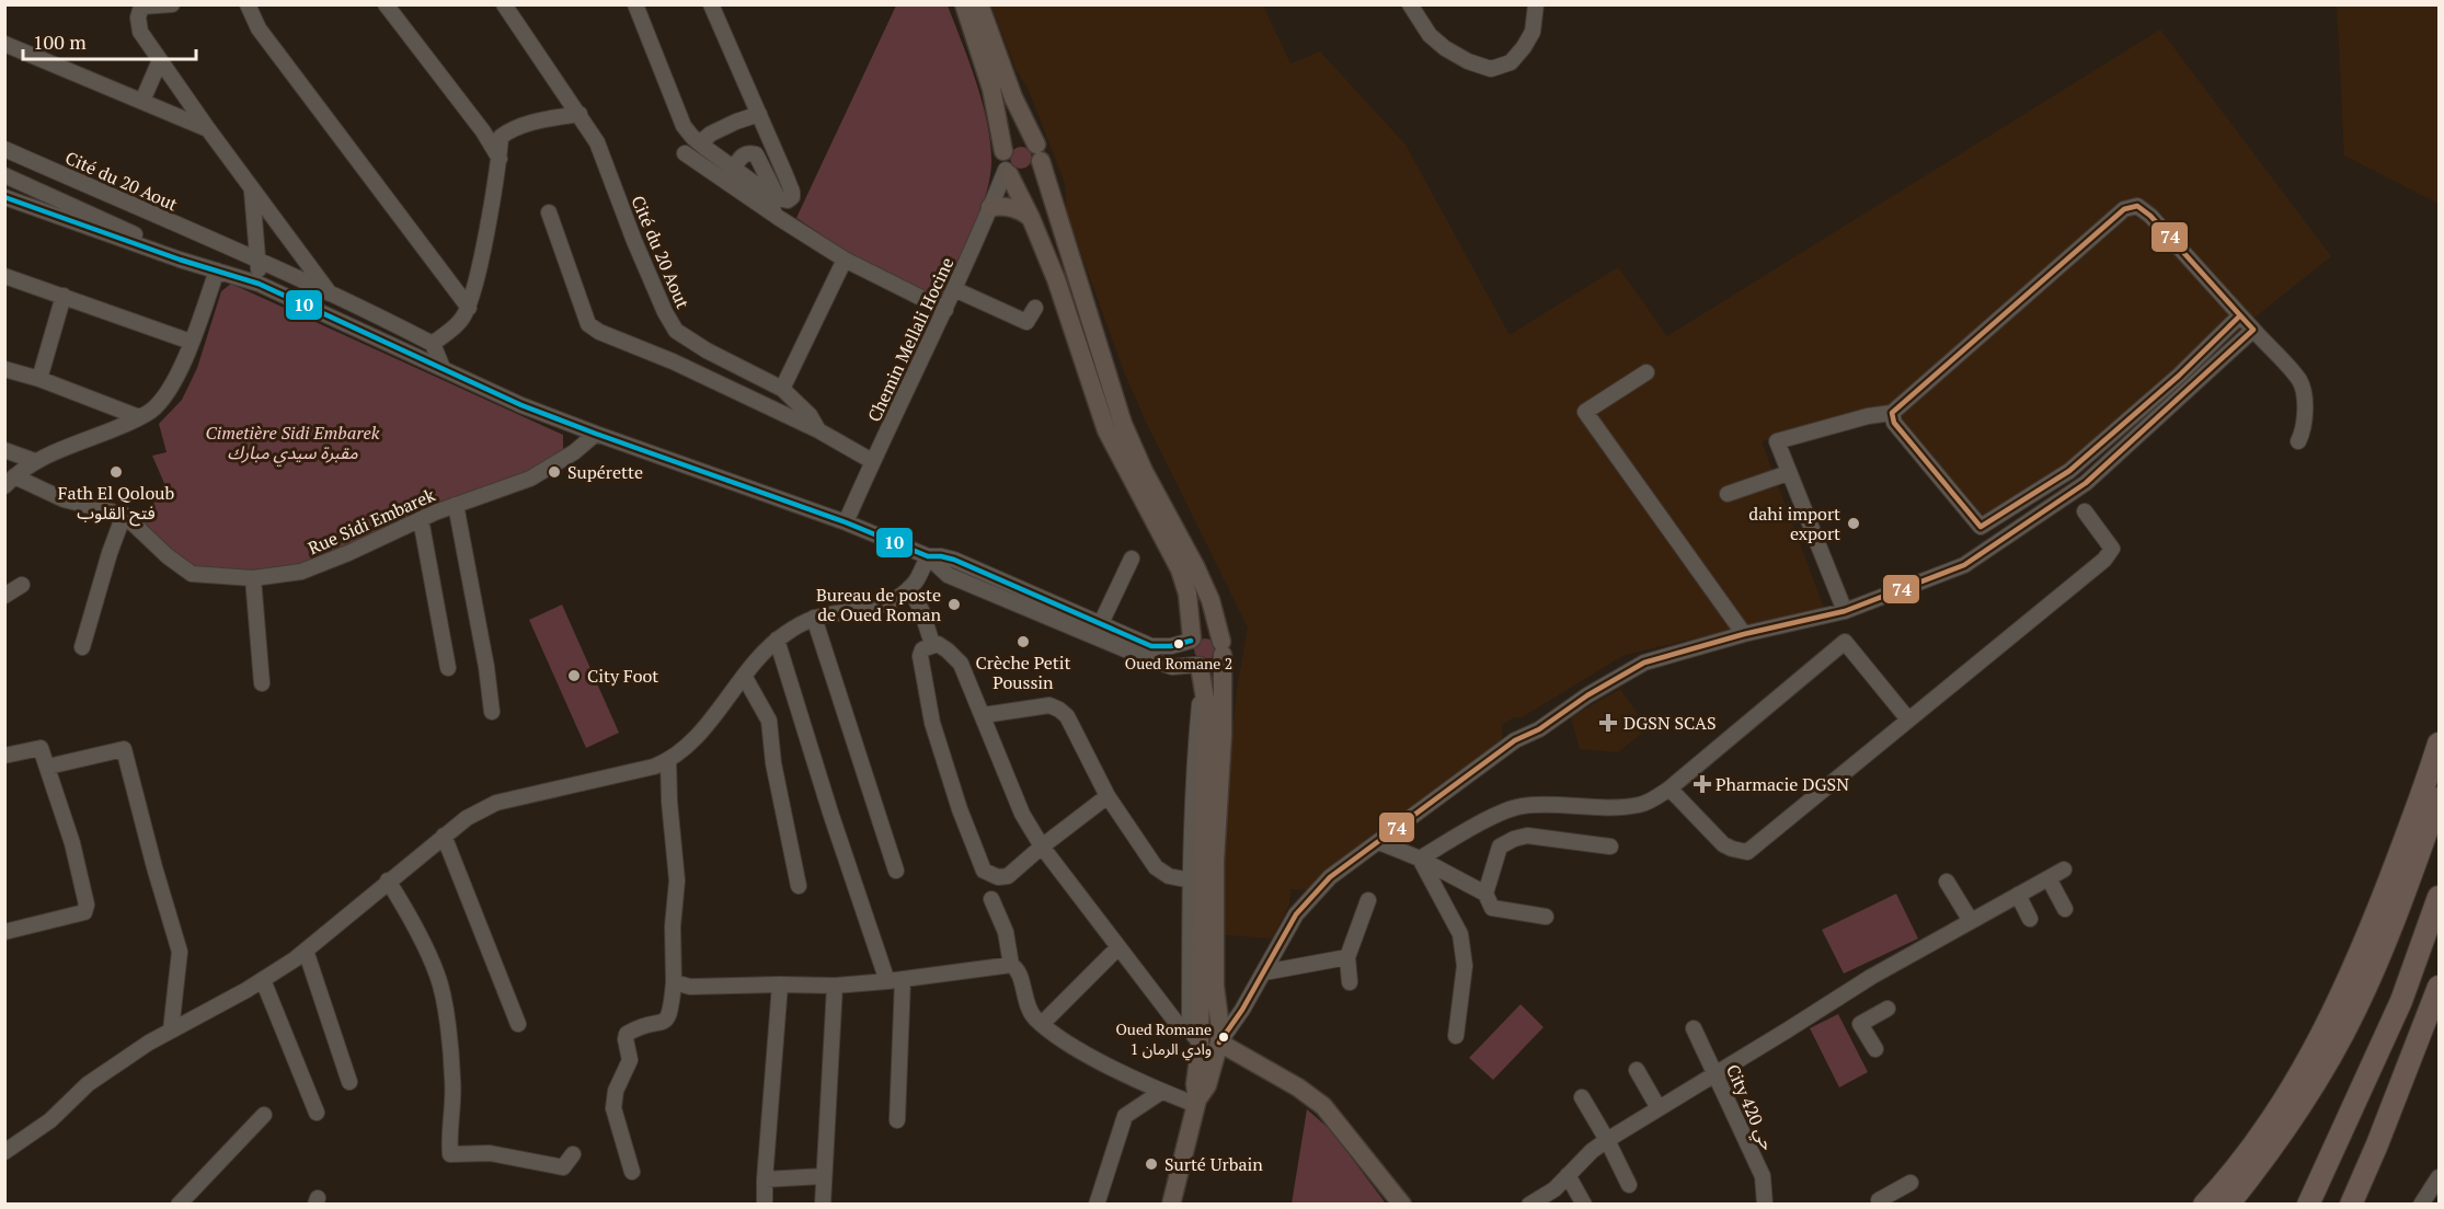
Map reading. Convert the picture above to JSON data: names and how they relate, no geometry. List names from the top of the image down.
{
  "streets": {
    "street": [
      "Cité du 20 Aout",
      "Chemin Mellali Hocine",
      "Rue Sidi Embarek",
      "City 420 حي"
    ]
  },
  "crossings": [
    ["Cité du 20 Aout", "Chemin Mellali Hocine"]
  ],
  "parks": ["Cimetière Sidi Embarek مقبرة سيدي مبارك"],
  "places": {
    "other": [
      "Fath El Qoloub فتح القلوب",
      "Supérette",
      "dahi import export",
      "Bureau de poste de Oued Roman",
      "Crèche Petit Poussin",
      "Oued Romane 2",
      "City Foot",
      "Oued Romane 1 وادي الرمان",
      "Surté Urbain"
    ],
    "health": ["DGSN SCAS", "Pharmacie DGSN"]
  },
  "lines": ["transit line 10", "transit line 74"],
  "scale_bar": "100 m"
}
